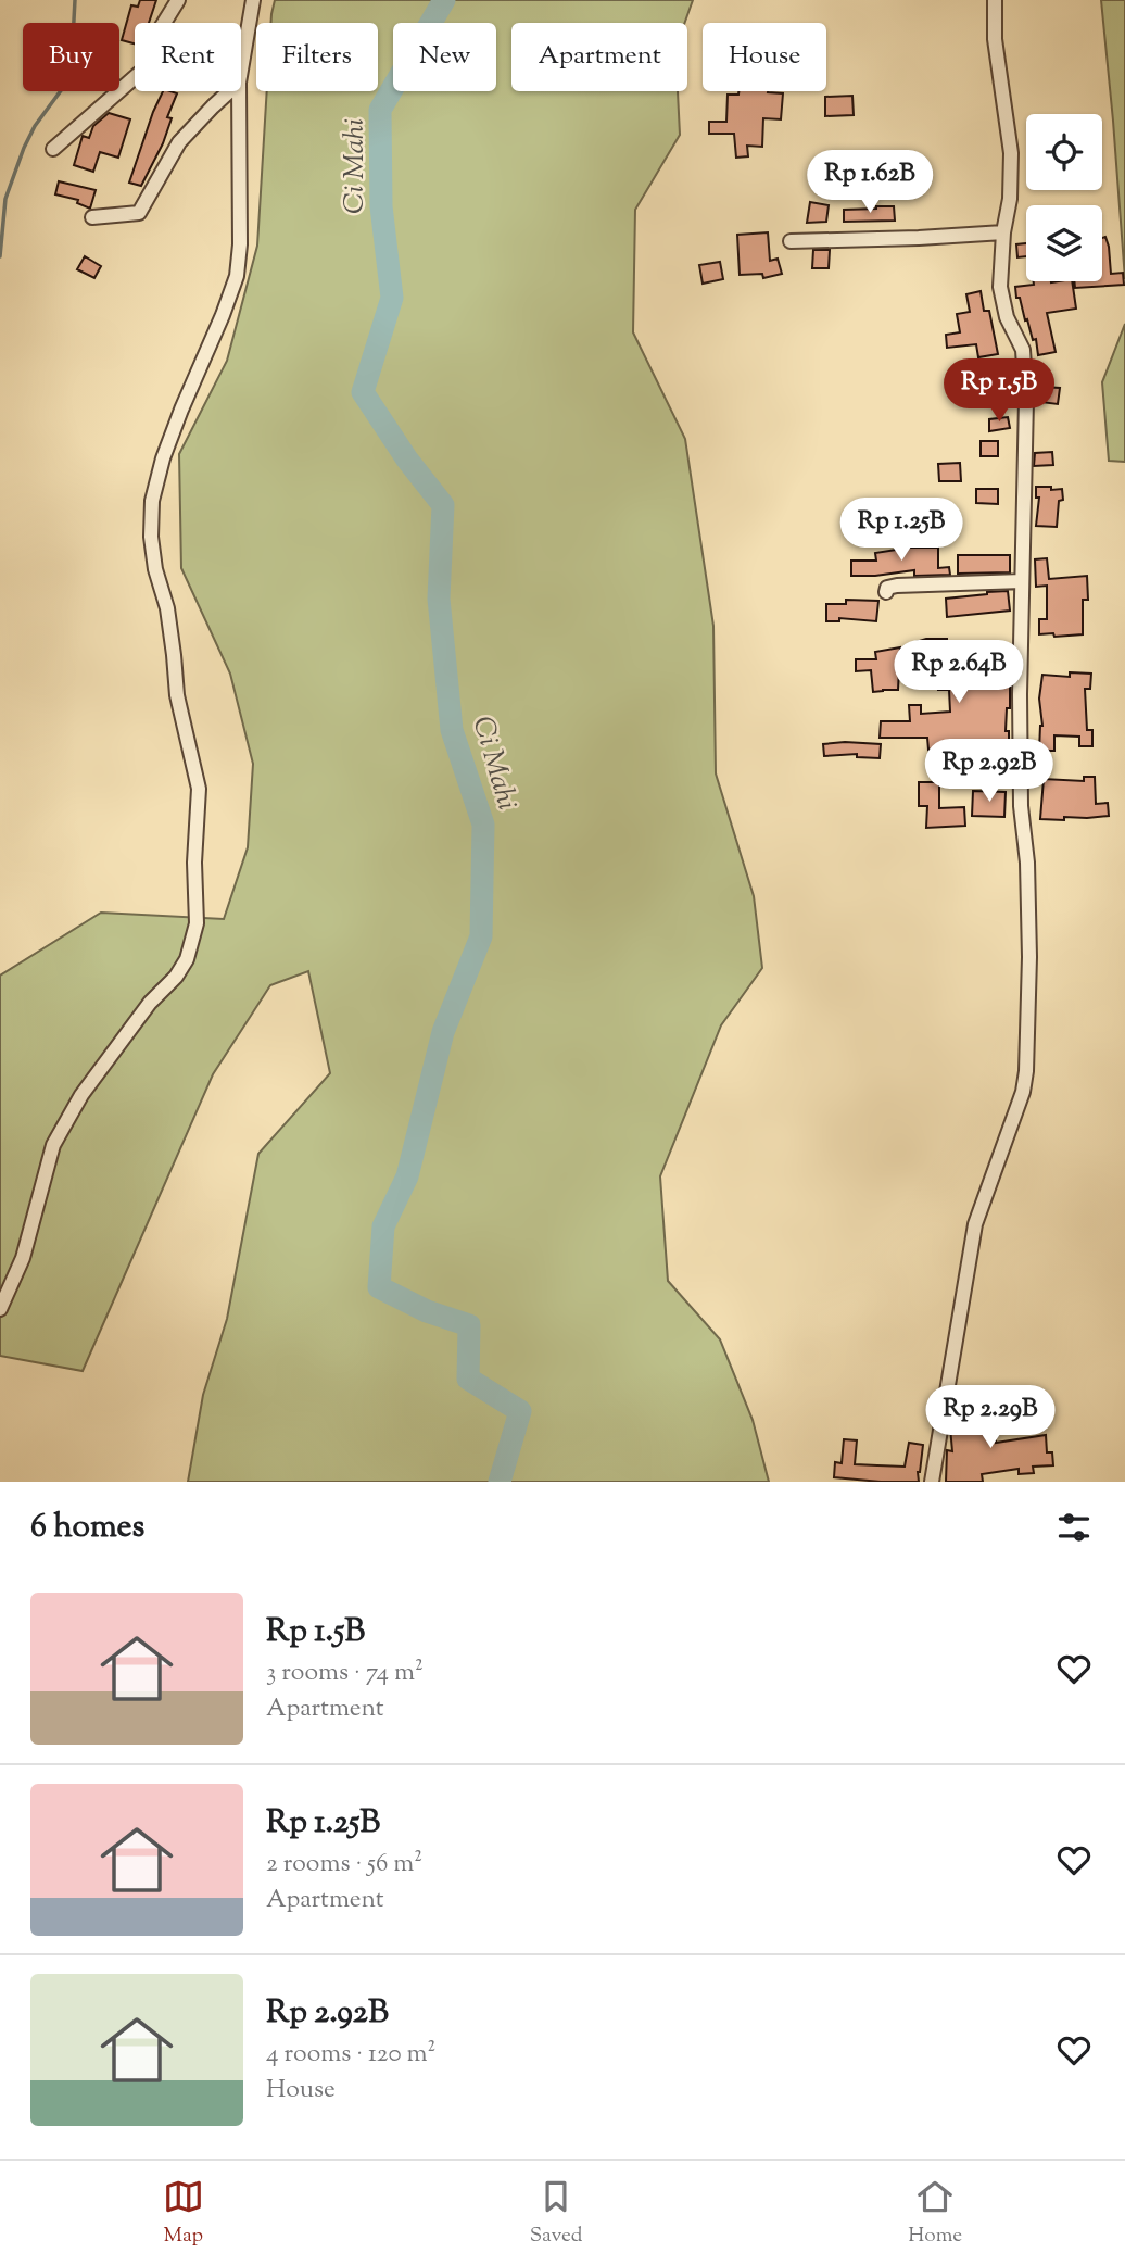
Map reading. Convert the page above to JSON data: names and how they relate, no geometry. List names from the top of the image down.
{
  "water": ["Ci Mahi"],
  "page": {
    "chip": [
      "Buy",
      "Rent",
      "Filters",
      "New",
      "Apartment",
      "House"
    ],
    "price": [
      "Rp 1.62B",
      "Rp 1.5B",
      "Rp 1.25B",
      "Rp 2.64B",
      "Rp 2.92B",
      "Rp 2.29B"
    ],
    "heading": "6 homes",
    "list": [
      {
        "name": "Rp 1.5B",
        "note": "3 rooms · 74 m² · Apartment"
      },
      {
        "name": "Rp 1.25B",
        "note": "2 rooms · 56 m² · Apartment"
      },
      {
        "name": "Rp 2.92B",
        "note": "4 rooms · 120 m² · House"
      }
    ],
    "tabs": ["Map", "Saved", "Home"]
  }
}
